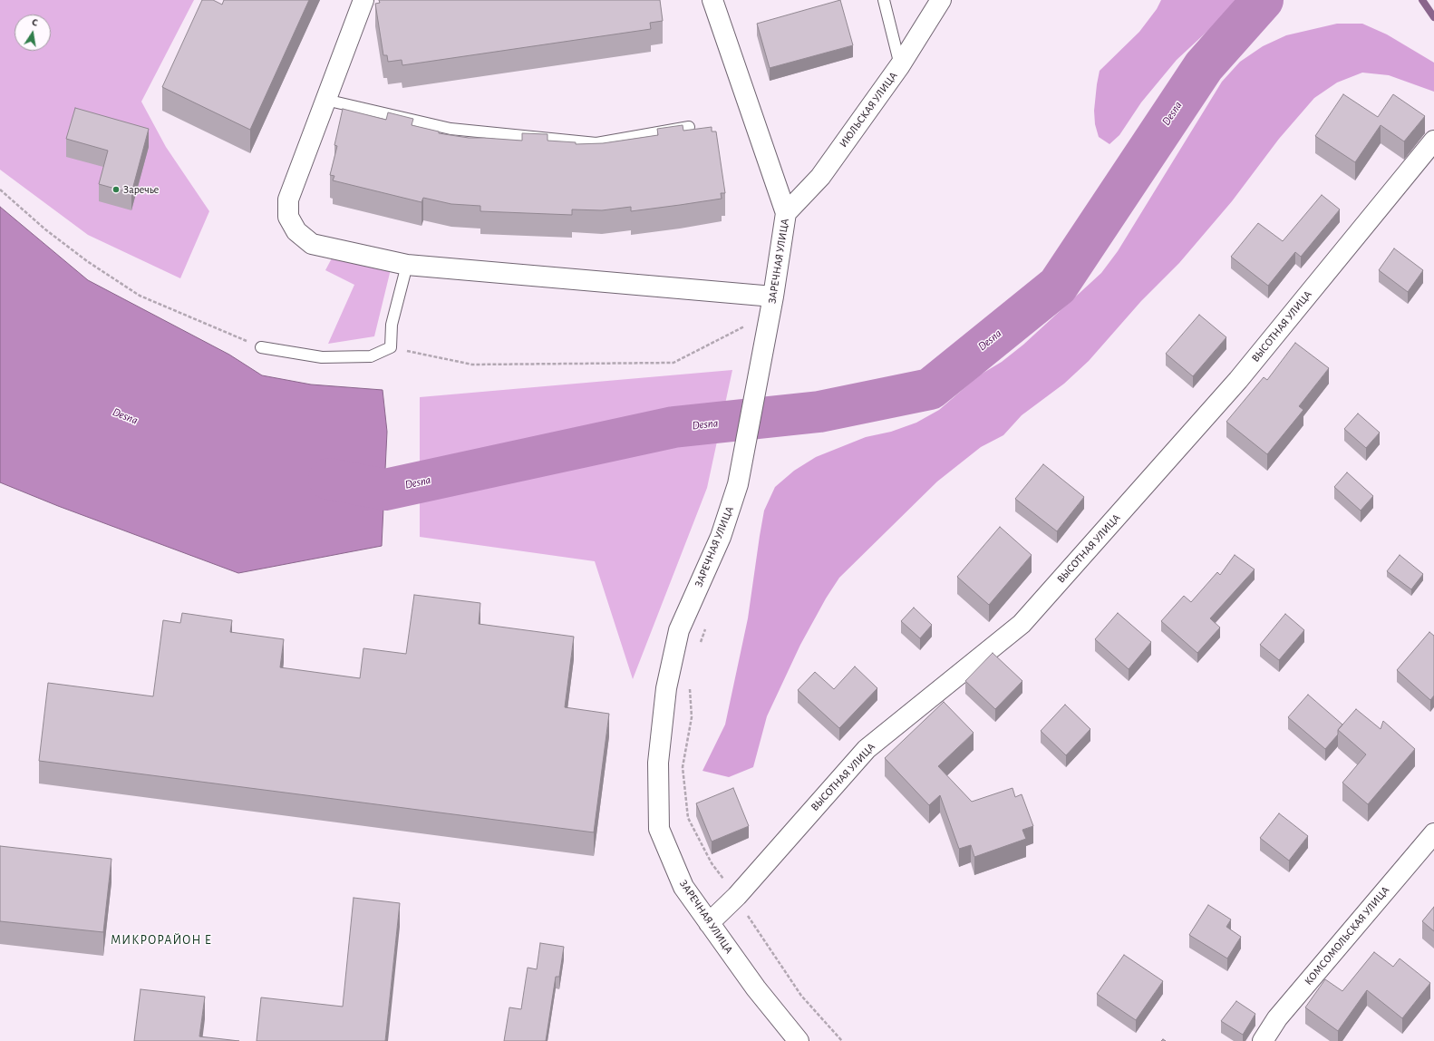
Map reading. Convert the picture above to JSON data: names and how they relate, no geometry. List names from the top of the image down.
{
  "streets": {
    "street": [
      "ИЮЛЬСКАЯ УЛИЦА",
      "ЗАРЕЧНАЯ УЛИЦА",
      "ВЫСОТНАЯ УЛИЦА",
      "КОМСОМОЛЬСКАЯ УЛИЦА"
    ]
  },
  "crossings": [
    ["ИЮЛЬСКАЯ УЛИЦА", "ЗАРЕЧНАЯ УЛИЦА"],
    ["ЗАРЕЧНАЯ УЛИЦА", "ВЫСОТНАЯ УЛИЦА"]
  ],
  "districts": ["МИКРОРАЙОН Е"],
  "water": ["Desna"],
  "places": ["Заречье"],
  "north": "top"
}
